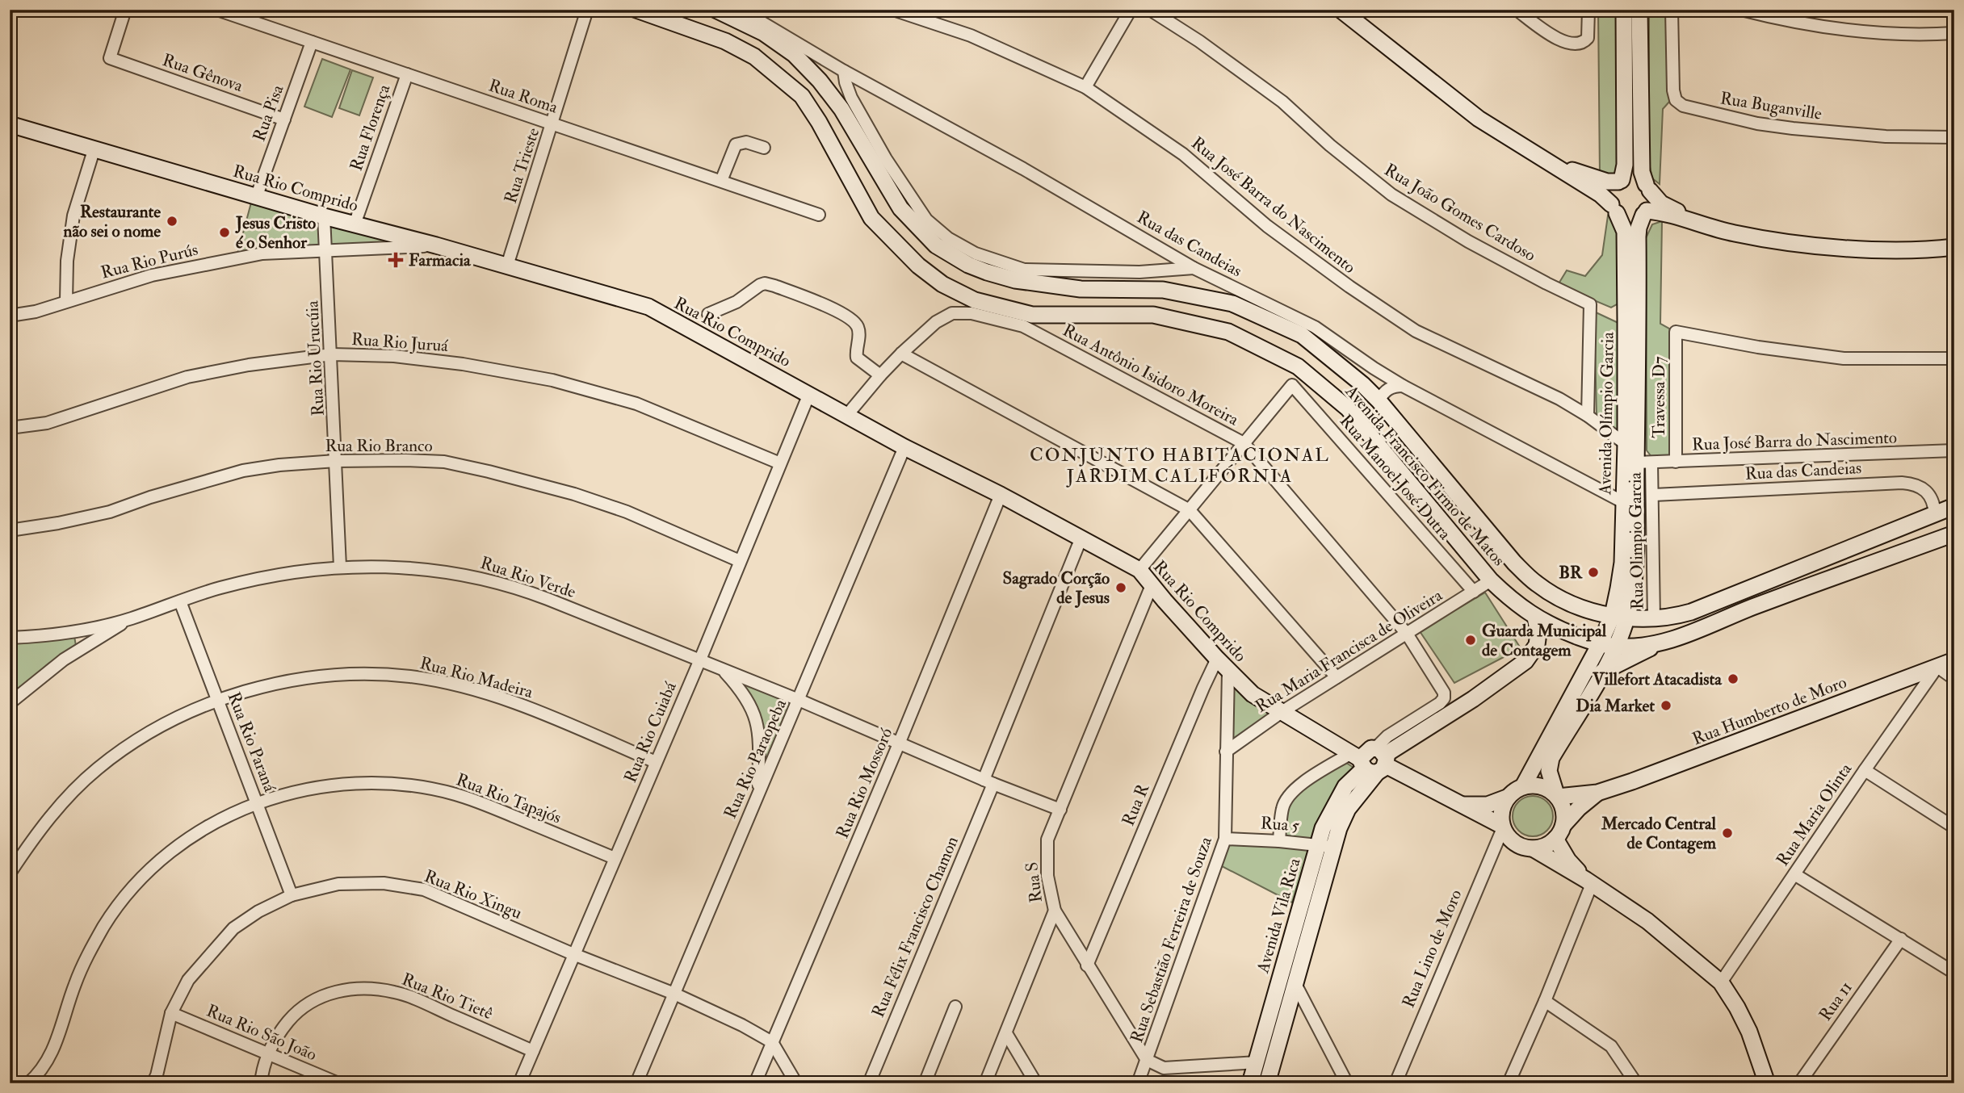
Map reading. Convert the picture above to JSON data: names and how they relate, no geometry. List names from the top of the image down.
{
  "streets": {
    "street": [
      "Rua Gênova",
      "Rua Roma",
      "Rua Buganville",
      "Rua Pisa",
      "Rua Florença",
      "Rua Trieste",
      "Rua Rio Comprido",
      "Rua José Barra do Nascimento",
      "Rua João Gomes Cardoso",
      "Rua das Candeias",
      "Rua Rio Purús",
      "Rua Rio Juruá",
      "Rua Rio Urucúia",
      "Rua Antônio Isidoro Moreira",
      "Travessa D7",
      "Avenida Olímpio Garcia",
      "Rua Rio Branco",
      "Avenida Francisco Firmo de Matos",
      "Rua Manoel José Dutra",
      "Rua Olimpio Garcia",
      "Rua Rio Verde",
      "Rua Maria Francisca de Oliveira",
      "Rua Rio Madeira",
      "Rua Humberto de Moro",
      "Rua Rio Cuiabá",
      "Rua Rio Paraná",
      "Rua Rio Paraopeba",
      "Rua Rio Mossoró",
      "Rua Rio Tapajós",
      "Rua R",
      "Rua Maria Olinta",
      "Rua 5",
      "Rua S",
      "Rua Rio Xingu",
      "Avenida Vila Rica",
      "Rua Félix Francisco Chamon",
      "Rua Sebastião Ferreira de Souza",
      "Rua Lino de Moro",
      "Rua Rio Tietê",
      "Rua 11",
      "Rua Rio São João"
    ]
  },
  "crossings": [
    ["Rua Gênova", "Rua Pisa"],
    ["Rua Roma", "Rua Pisa"],
    ["Rua Roma", "Rua Florença"],
    ["Rua Roma", "Rua Trieste"],
    ["Rua Pisa", "Rua Rio Comprido"],
    ["Rua Florença", "Rua Rio Comprido"],
    ["Rua Trieste", "Rua Rio Comprido"],
    ["Rua Rio Comprido", "Rua Rio Purús"],
    ["Rua Rio Comprido", "Rua Rio Urucúia"],
    ["Rua Rio Comprido", "Rua Antônio Isidoro Moreira"],
    ["Rua Rio Comprido", "Rua Maria Francisca de Oliveira"],
    ["Rua Rio Comprido", "Rua Humberto de Moro"],
    ["Rua Rio Comprido", "Rua Rio Cuiabá"],
    ["Rua Rio Comprido", "Rua Rio Paraopeba"],
    ["Rua Rio Comprido", "Rua Rio Mossoró"],
    ["Rua Rio Comprido", "Rua R"],
    ["Rua Rio Comprido", "Rua S"],
    ["Rua Rio Comprido", "Avenida Vila Rica"],
    ["Rua Rio Comprido", "Rua Félix Francisco Chamon"],
    ["Rua Rio Comprido", "Rua Sebastião Ferreira de Souza"],
    ["Rua Rio Comprido", "Rua Lino de Moro"],
    ["Rua José Barra do Nascimento", "Rua João Gomes Cardoso"],
    ["Rua José Barra do Nascimento", "Travessa D7"],
    ["Rua José Barra do Nascimento", "Avenida Olímpio Garcia"],
    ["Rua José Barra do Nascimento", "Rua Olimpio Garcia"],
    ["Rua das Candeias", "Avenida Olímpio Garcia"],
    ["Rua das Candeias", "Avenida Francisco Firmo de Matos"],
    ["Rua das Candeias", "Rua Olimpio Garcia"],
    ["Rua Rio Purús", "Rua Rio Urucúia"],
    ["Rua Rio Juruá", "Rua Rio Urucúia"],
    ["Rua Rio Juruá", "Rua Rio Cuiabá"],
    ["Rua Rio Urucúia", "Rua Rio Branco"],
    ["Rua Rio Urucúia", "Rua Rio Verde"],
    ["Rua Antônio Isidoro Moreira", "Rua Manoel José Dutra"],
    ["Rua Antônio Isidoro Moreira", "Rua Maria Francisca de Oliveira"],
    ["Rua Antônio Isidoro Moreira", "Avenida Vila Rica"],
    ["Avenida Olímpio Garcia", "Avenida Francisco Firmo de Matos"],
    ["Avenida Olímpio Garcia", "Rua Olimpio Garcia"],
    ["Rua Rio Branco", "Rua Rio Cuiabá"],
    ["Avenida Francisco Firmo de Matos", "Rua Olimpio Garcia"],
    ["Avenida Francisco Firmo de Matos", "Rua Maria Francisca de Oliveira"],
    ["Avenida Francisco Firmo de Matos", "Avenida Vila Rica"],
    ["Rua Manoel José Dutra", "Rua Maria Francisca de Oliveira"],
    ["Rua Rio Verde", "Rua Rio Cuiabá"],
    ["Rua Rio Verde", "Rua Rio Paraná"],
    ["Rua Rio Verde", "Rua Rio Paraopeba"],
    ["Rua Rio Verde", "Rua Rio Mossoró"],
    ["Rua Rio Verde", "Rua S"],
    ["Rua Rio Verde", "Rua Félix Francisco Chamon"],
    ["Rua Maria Francisca de Oliveira", "Rua Sebastião Ferreira de Souza"],
    ["Rua Rio Madeira", "Rua Rio Cuiabá"],
    ["Rua Rio Madeira", "Rua Rio Paraná"],
    ["Rua Humberto de Moro", "Rua Maria Olinta"],
    ["Rua Humberto de Moro", "Rua Lino de Moro"],
    ["Rua Rio Cuiabá", "Rua Rio Tapajós"],
    ["Rua Rio Cuiabá", "Rua Rio Xingu"],
    ["Rua Rio Cuiabá", "Rua Rio Tietê"],
    ["Rua Rio Paraná", "Rua Rio Tapajós"],
    ["Rua Rio Paraná", "Rua Rio Xingu"],
    ["Rua Rio Paraopeba", "Rua Rio Xingu"],
    ["Rua Rio Mossoró", "Rua Rio Xingu"],
    ["Rua R", "Rua S"],
    ["Rua 5", "Avenida Vila Rica"],
    ["Rua 5", "Rua Sebastião Ferreira de Souza"],
    ["Rua S", "Rua Sebastião Ferreira de Souza"],
    ["Rua Rio Xingu", "Rua Rio São João"],
    ["Rua Rio Tietê", "Rua Rio São João"]
  ],
  "districts": ["CONJUNTO HABITACIONAL JARDIM CALIFÓRNIA"],
  "places": {
    "other": [
      "Restaurante não sei o nome",
      "Jesus Cristo é o Senhor",
      "BR",
      "Sagrado Corção de Jesus",
      "Guarda Municipal de Contagem",
      "Villefort Atacadista",
      "Dia Market",
      "Mercado Central de Contagem"
    ],
    "health": ["Farmacia"]
  }
}
